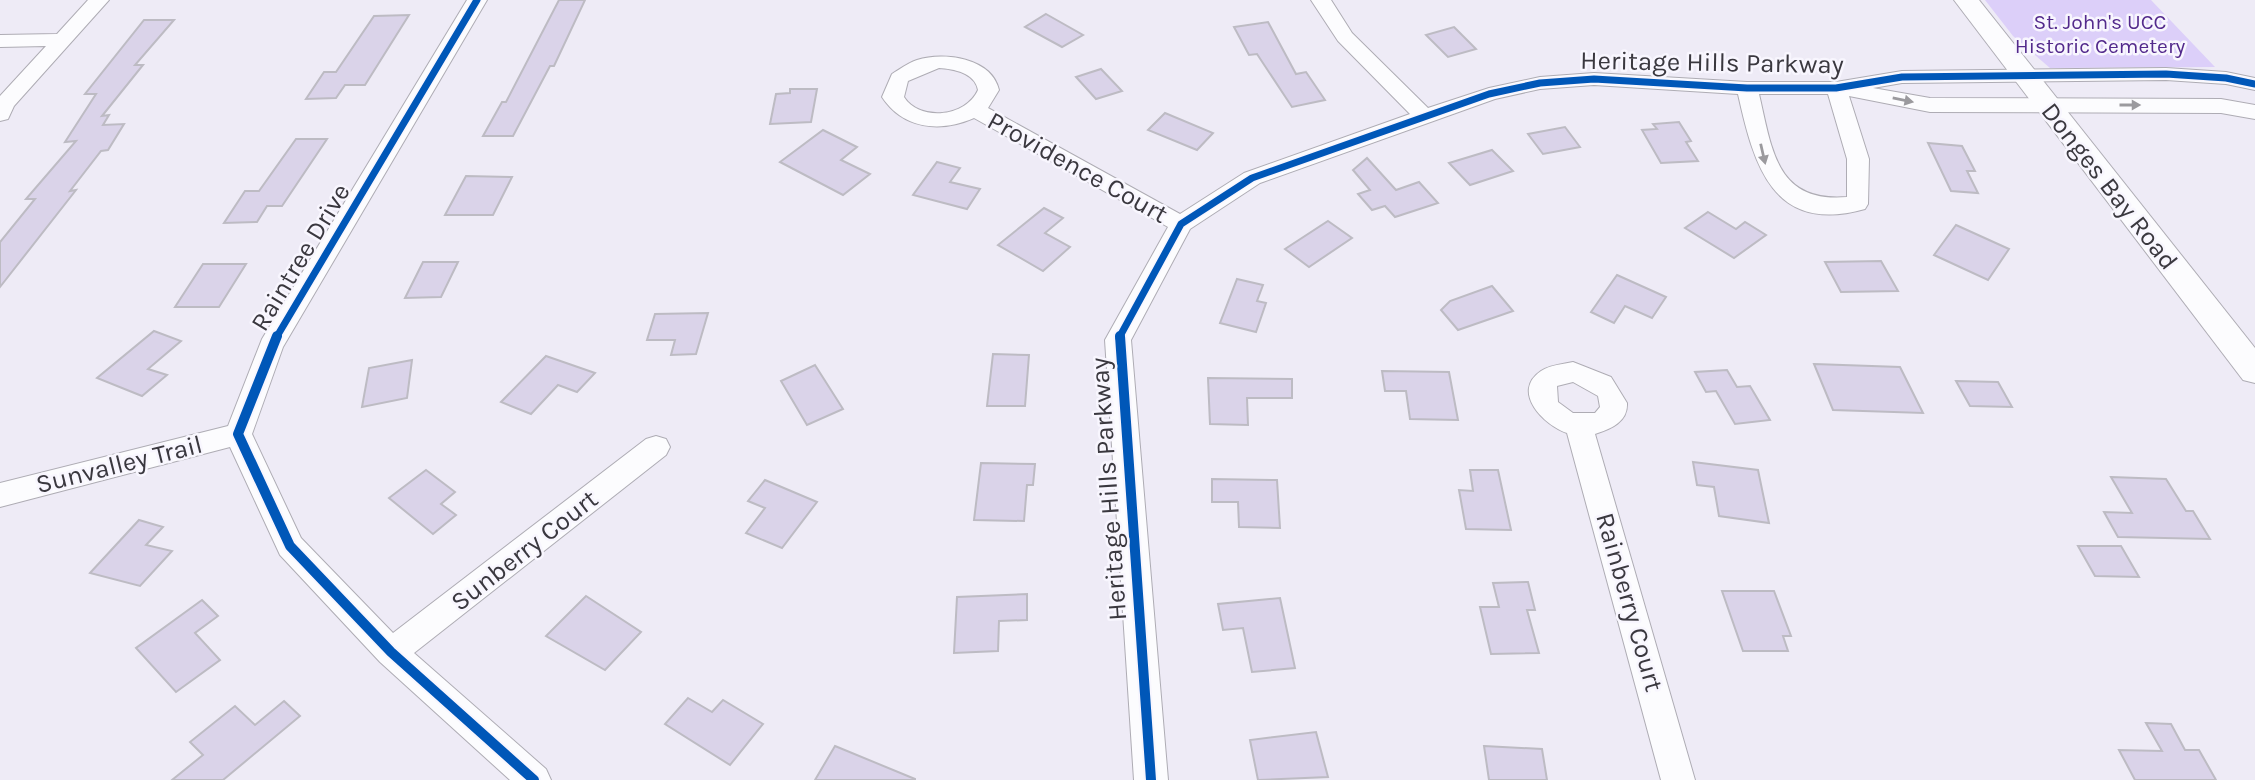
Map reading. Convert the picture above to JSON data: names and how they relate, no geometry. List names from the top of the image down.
{
  "streets": {
    "street": [
      "Heritage Hills Parkway",
      "Providence Court",
      "Donges Bay Road",
      "Raintree Drive",
      "Sunvalley Trail",
      "Sunberry Court",
      "Rainberry Court"
    ]
  },
  "crossings": [
    ["Heritage Hills Parkway", "Providence Court"],
    ["Heritage Hills Parkway", "Donges Bay Road"],
    ["Raintree Drive", "Sunvalley Trail"]
  ],
  "parks": ["St. John's UCC Historic Cemetery"]
}
